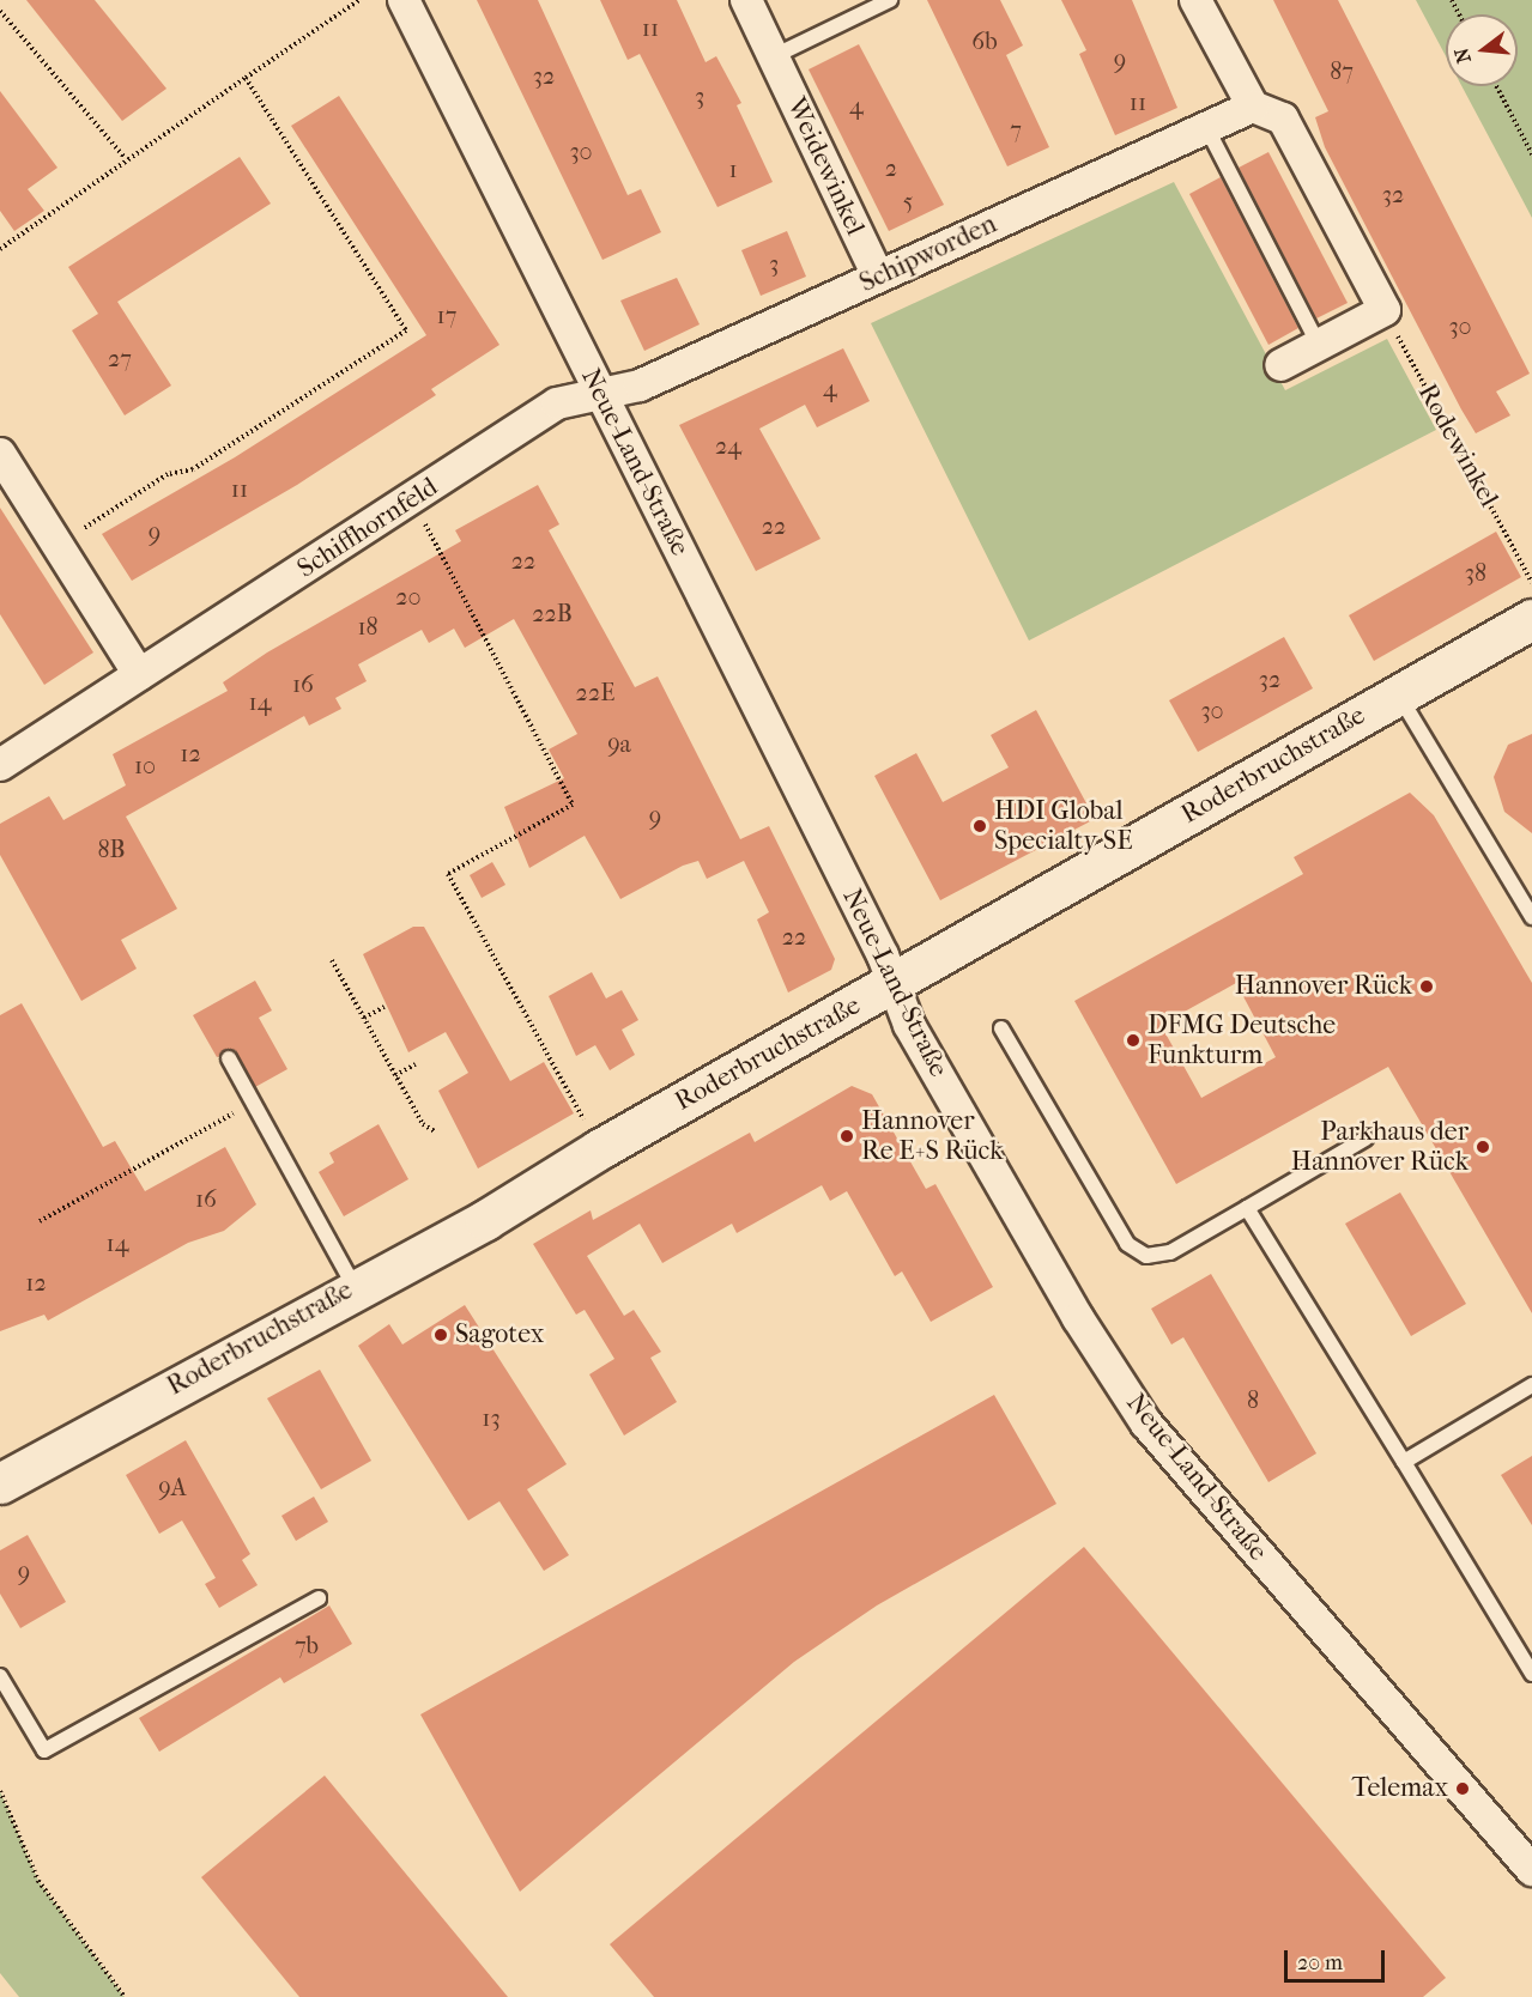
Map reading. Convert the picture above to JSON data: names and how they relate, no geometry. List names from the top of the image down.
{
  "streets": {
    "street": [
      "Weidewinkel",
      "Schipworden",
      "Neue-Land-Straße",
      "Schiffhornfeld",
      "Roderbruchstraße"
    ],
    "path": ["Rodewinkel"]
  },
  "crossings": [
    ["Weidewinkel", "Schipworden"],
    ["Schipworden", "Neue-Land-Straße"],
    ["Schipworden", "Schiffhornfeld"],
    ["Neue-Land-Straße", "Schiffhornfeld"],
    ["Neue-Land-Straße", "Roderbruchstraße"]
  ],
  "places": [
    "HDI Global Specialty SE",
    "Hannover Rück",
    "DFMG Deutsche Funkturm",
    "Hannover Re E+S Rück",
    "Parkhaus der Hannover Rück",
    "Sagotex",
    "Telemax"
  ],
  "house_numbers": [
    "11",
    "6b",
    "9",
    "87",
    "32",
    "3",
    "11",
    "4",
    "7",
    "30",
    "2",
    "1",
    "32",
    "5",
    "3",
    "17",
    "30",
    "27",
    "4",
    "24",
    "11",
    "22",
    "9",
    "22",
    "38",
    "20",
    "22B",
    "18",
    "32",
    "16",
    "22E",
    "14",
    "30",
    "9a",
    "12",
    "10",
    "9",
    "8B",
    "22",
    "16",
    "14",
    "12",
    "8",
    "13",
    "9A",
    "9",
    "7b"
  ],
  "scale_bar": "20 m",
  "north": "left"
}
